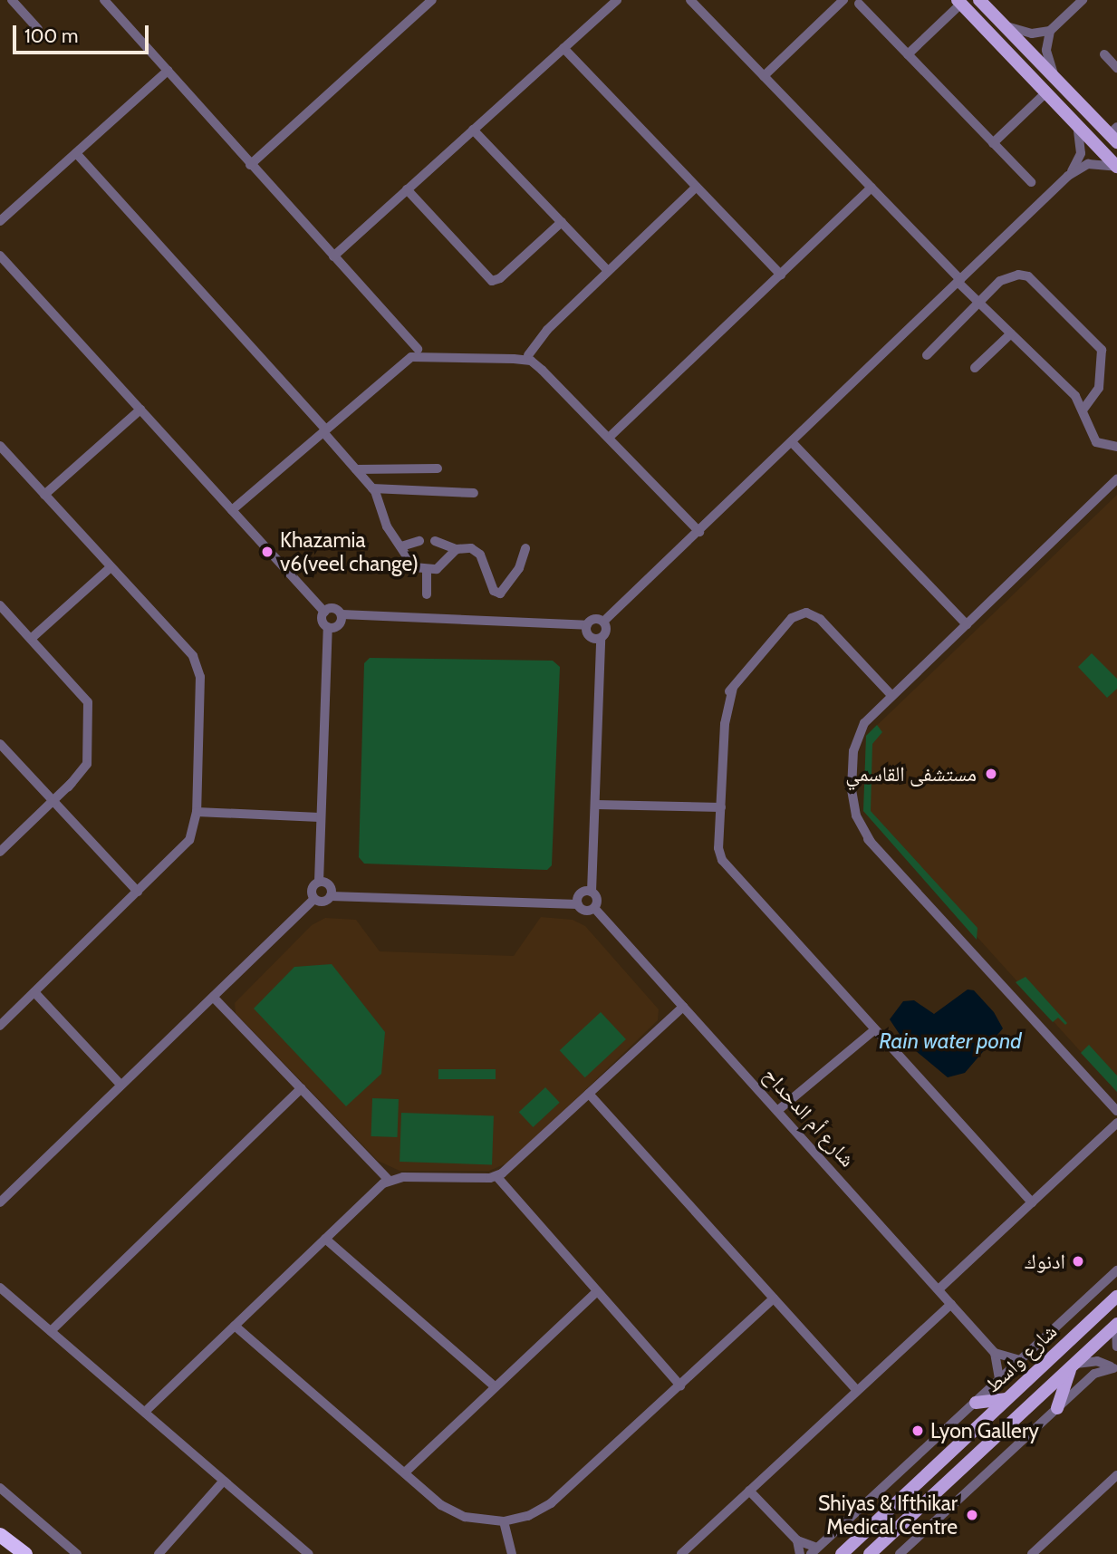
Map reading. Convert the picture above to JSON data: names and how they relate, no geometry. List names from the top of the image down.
{
  "streets": {
    "main road": ["شارع واسط"],
    "street": ["شارع أم الدحداح"]
  },
  "water": ["Rain water pond"],
  "places": [
    "Khazamia v6(veel change)",
    "مستشفى القاسمي",
    "ادنوك",
    "Lyon Gallery",
    "Shiyas & Ifthikar Medical Centre"
  ],
  "scale_bar": "100 m"
}
